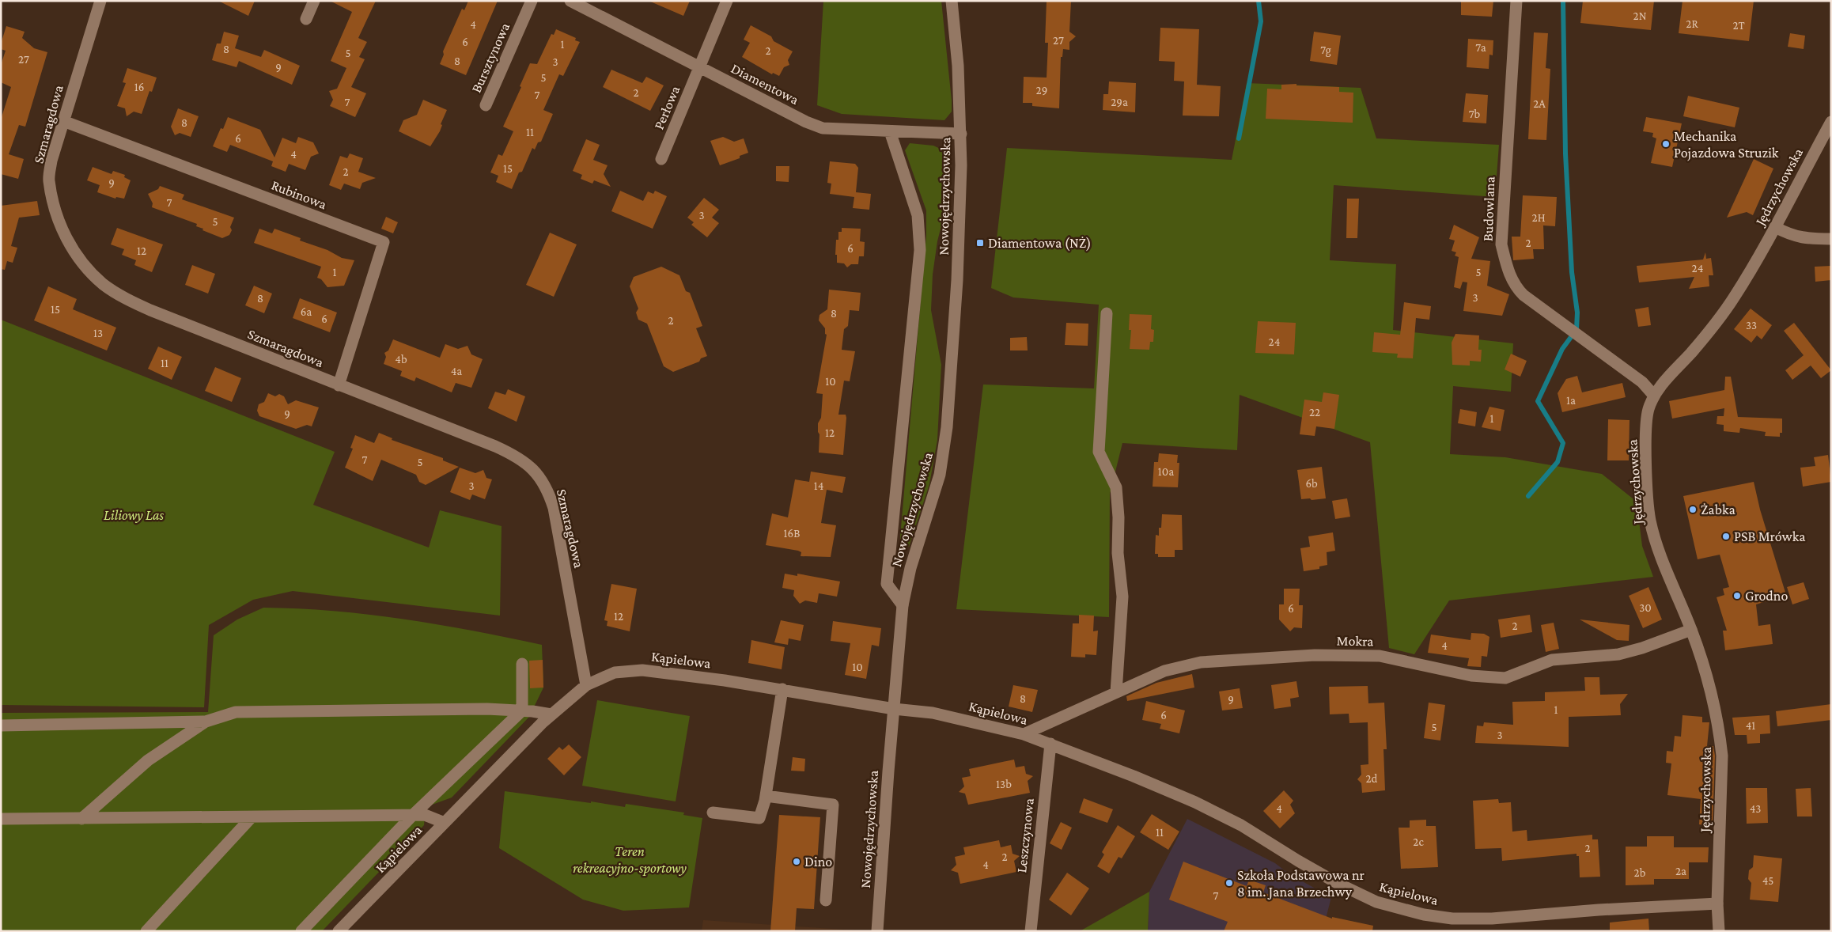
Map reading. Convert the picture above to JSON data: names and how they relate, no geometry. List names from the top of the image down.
{
  "streets": {
    "street": [
      "Bursztynowa",
      "Diamentowa",
      "Perłowa",
      "Szmaragdowa",
      "Jędrzychowska",
      "Rubinowa",
      "Nowojędrzychowska",
      "Budowlana",
      "Mokra",
      "Kąpielowa",
      "Leszczynowa"
    ]
  },
  "crossings": [
    ["Diamentowa", "Perłowa"],
    ["Diamentowa", "Nowojędrzychowska"],
    ["Szmaragdowa", "Rubinowa"],
    ["Szmaragdowa", "Kąpielowa"],
    ["Jędrzychowska", "Budowlana"],
    ["Jędrzychowska", "Mokra"],
    ["Jędrzychowska", "Kąpielowa"],
    ["Nowojędrzychowska", "Kąpielowa"],
    ["Mokra", "Kąpielowa"],
    ["Kąpielowa", "Leszczynowa"]
  ],
  "parks": ["Liliowy Las", "Teren rekreacyjno-sportowy"],
  "places": {
    "other": [
      "Mechanika Pojazdowa Struzik",
      "Żabka",
      "PSB Mrówka",
      "Grodno",
      "Dino",
      "Szkoła Podstawowa nr 8 im. Jana Brzechwy"
    ],
    "transit": ["Diamentowa (NŻ)"]
  },
  "house_numbers": [
    "2N",
    "2R",
    "4",
    "2T",
    "27",
    "6",
    "1",
    "7a",
    "8",
    "7g",
    "2",
    "5",
    "27",
    "8",
    "3",
    "9",
    "5",
    "16",
    "29",
    "2",
    "7",
    "7",
    "29a",
    "2A",
    "7b",
    "8",
    "11",
    "6",
    "4",
    "15",
    "2",
    "9",
    "7",
    "3",
    "2H",
    "5",
    "2",
    "6",
    "12",
    "24",
    "1",
    "5",
    "3",
    "8",
    "15",
    "6a",
    "8",
    "6",
    "2",
    "33",
    "13",
    "24",
    "4b",
    "11",
    "4a",
    "10",
    "1a",
    "22",
    "9",
    "1",
    "12",
    "7",
    "5",
    "10a",
    "6b",
    "3",
    "14",
    "16B",
    "30",
    "6",
    "12",
    "2",
    "4",
    "10",
    "8",
    "9",
    "1",
    "6",
    "41",
    "5",
    "3",
    "2d",
    "13b",
    "4",
    "43",
    "11",
    "2c",
    "2",
    "2",
    "4",
    "2a",
    "2b",
    "45",
    "7"
  ]
}
